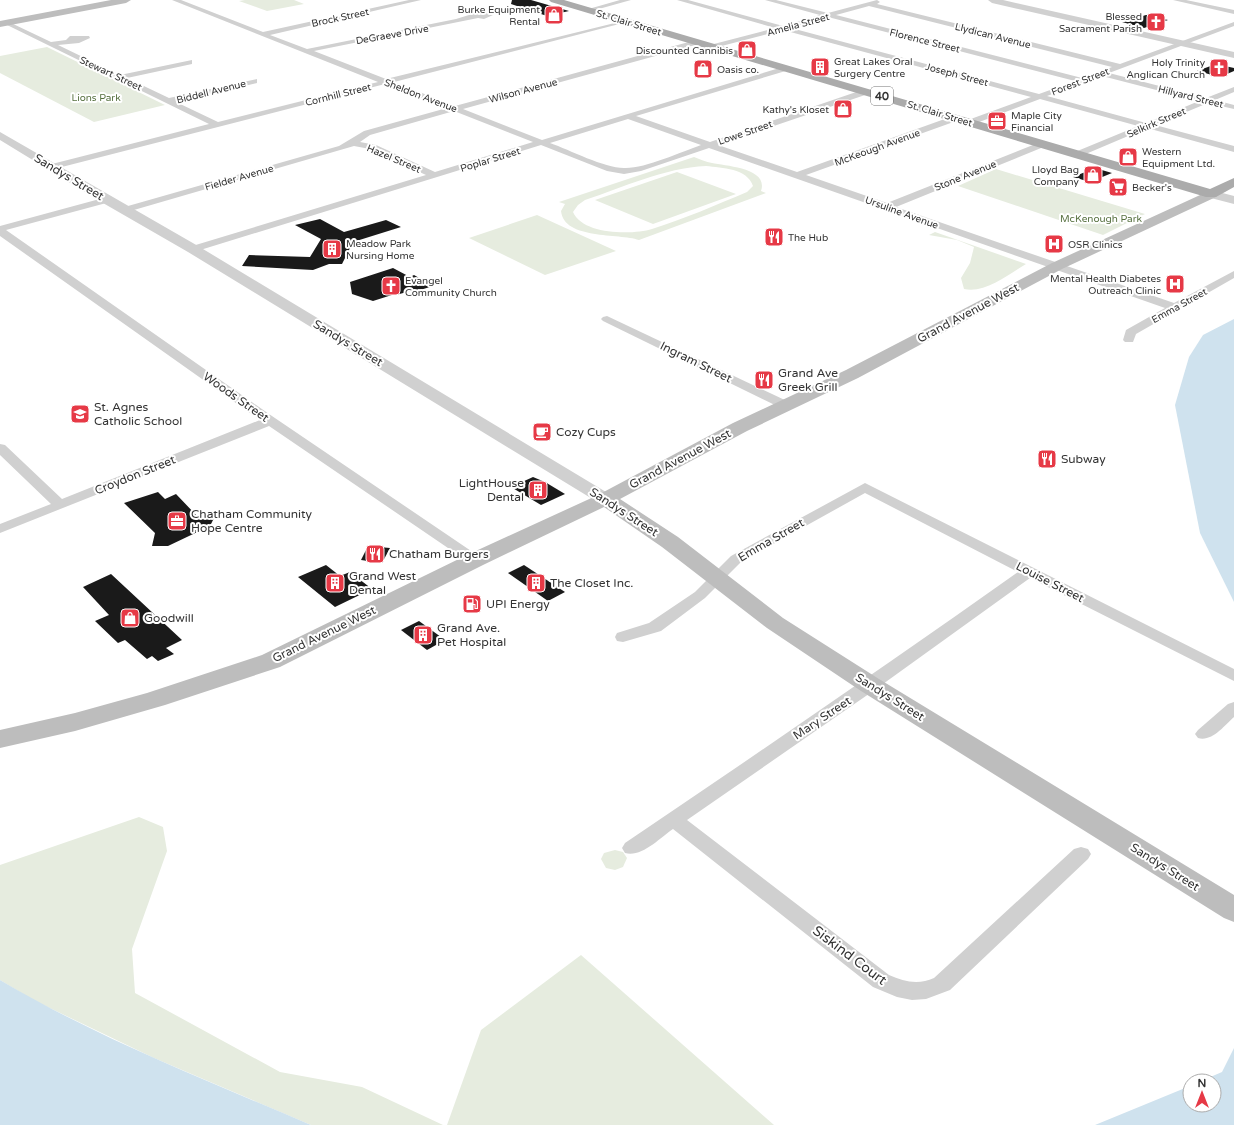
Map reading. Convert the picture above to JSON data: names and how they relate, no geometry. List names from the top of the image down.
{
  "streets": {
    "main road": [
      "St. Clair Street",
      "40",
      "Sandys Street",
      "Grand Avenue West"
    ],
    "street": [
      "Brock Street",
      "Amelia Street",
      "DeGraeve Drive",
      "Llydican Avenue",
      "Florence Street",
      "Stewart Street",
      "Joseph Street",
      "Forest Street",
      "Wilson Avenue",
      "Biddell Avenue",
      "Cornhill Street",
      "Sheldon Avenue",
      "Hillyard Street",
      "Selkirk Street",
      "Lowe Street",
      "McKeough Avenue",
      "Hazel Street",
      "Poplar Street",
      "Stone Avenue",
      "Fielder Avenue",
      "Ursuline Avenue",
      "Emma Street",
      "Ingram Street",
      "Woods Street",
      "Croydon Street",
      "Louise Street",
      "Mary Street",
      "Siskind Court"
    ]
  },
  "crossings": [
    ["Brock Street", "Sheldon Avenue"],
    ["St. Clair Street", "Amelia Street"],
    ["St. Clair Street", "Forest Street"],
    ["St. Clair Street", "Wilson Avenue"],
    ["St. Clair Street", "Cornhill Street"],
    ["St. Clair Street", "Selkirk Street"],
    ["St. Clair Street", "Lowe Street"],
    ["St. Clair Street", "McKeough Avenue"],
    ["St. Clair Street", "Poplar Street"],
    ["St. Clair Street", "Stone Avenue"],
    ["St. Clair Street", "Grand Avenue West"],
    ["Amelia Street", "Llydican Avenue"],
    ["Amelia Street", "Florence Street"],
    ["Amelia Street", "Joseph Street"],
    ["DeGraeve Drive", "Sheldon Avenue"],
    ["Llydican Avenue", "Forest Street"],
    ["Florence Street", "Forest Street"],
    ["Stewart Street", "Biddell Avenue"],
    ["Stewart Street", "Cornhill Street"],
    ["Joseph Street", "Forest Street"],
    ["Joseph Street", "Selkirk Street"],
    ["Forest Street", "Hillyard Street"],
    ["Wilson Avenue", "Sheldon Avenue"],
    ["Wilson Avenue", "Hazel Street"],
    ["Wilson Avenue", "Fielder Avenue"],
    ["Cornhill Street", "Sheldon Avenue"],
    ["Cornhill Street", "Sandys Street"],
    ["Sheldon Avenue", "Lowe Street"],
    ["Sheldon Avenue", "Poplar Street"],
    ["Hillyard Street", "Selkirk Street"],
    ["Lowe Street", "Ursuline Avenue"],
    ["McKeough Avenue", "Ursuline Avenue"],
    ["Hazel Street", "Poplar Street"],
    ["Hazel Street", "Fielder Avenue"],
    ["Poplar Street", "Sandys Street"],
    ["Poplar Street", "Ursuline Avenue"],
    ["Stone Avenue", "Ursuline Avenue"],
    ["Sandys Street", "Fielder Avenue"],
    ["Sandys Street", "Emma Street"],
    ["Sandys Street", "Grand Avenue West"],
    ["Sandys Street", "Mary Street"],
    ["Ursuline Avenue", "Emma Street"],
    ["Ursuline Avenue", "Grand Avenue West"],
    ["Emma Street", "Louise Street"],
    ["Grand Avenue West", "Ingram Street"],
    ["Grand Avenue West", "Woods Street"],
    ["Woods Street", "Croydon Street"],
    ["Louise Street", "Mary Street"],
    ["Mary Street", "Siskind Court"]
  ],
  "parks": ["Lions Park", "McKenough Park"],
  "places": {
    "shop": [
      "Burke Equipment Rental",
      "Discounted Cannibis",
      "Oasis co.",
      "Kathy's Kloset",
      "Western Equipment Ltd.",
      "Lloyd Bag Company",
      "Goodwill"
    ],
    "church": ["Blessed Sacrament Parish", "Holy Trinity Anglican Church", "Evangel Community Church"],
    "building": [
      "Great Lakes Oral Surgery Centre",
      "Meadow Park Nursing Home",
      "LightHouse Dental",
      "Grand West Dental",
      "The Closet Inc.",
      "Grand Ave. Pet Hospital"
    ],
    "office": ["Maple City Financial", "Chatham Community Hope Centre"],
    "supermarket": ["Becker's"],
    "restaurant": [
      "The Hub",
      "Grand Ave Greek Grill",
      "Subway",
      "Chatham Burgers"
    ],
    "hospital": ["OSR Clinics", "Mental Health Diabetes Outreach Clinic"],
    "school or university": ["St. Agnes Catholic School"],
    "cafe": ["Cozy Cups"],
    "fuel station": ["UPI Energy"]
  },
  "north": "top"
}
